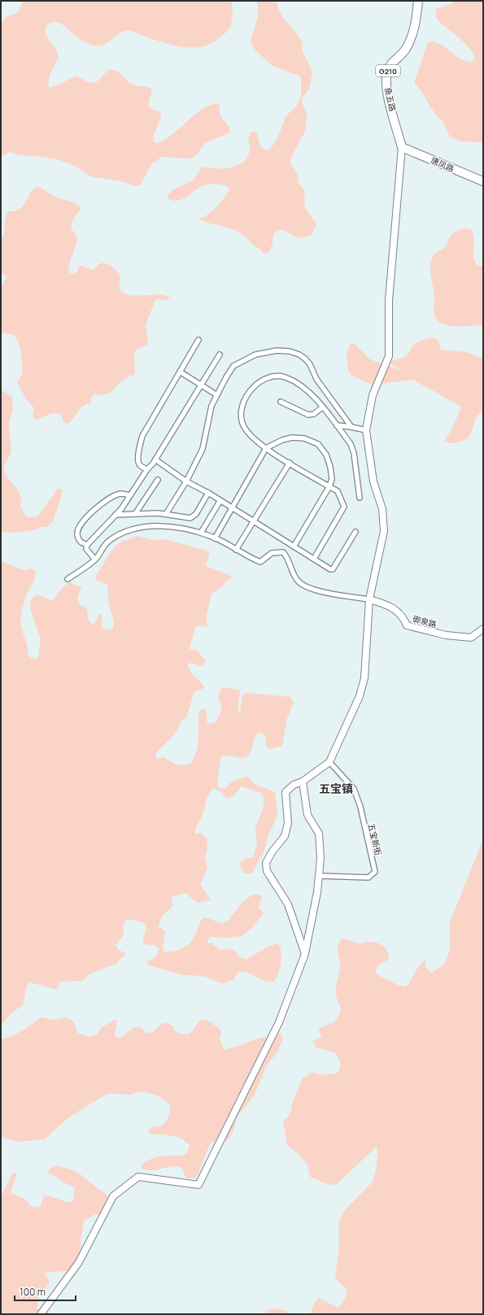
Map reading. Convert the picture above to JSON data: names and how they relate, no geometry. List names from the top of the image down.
{
  "streets": {
    "highway": ["G210", "鱼五路", "唐凤路"],
    "street": ["御泉路", "五宝新街"]
  },
  "crossings": [
    ["鱼五路", "唐凤路"]
  ],
  "districts": ["五宝镇"],
  "scale_bar": "100 m"
}
